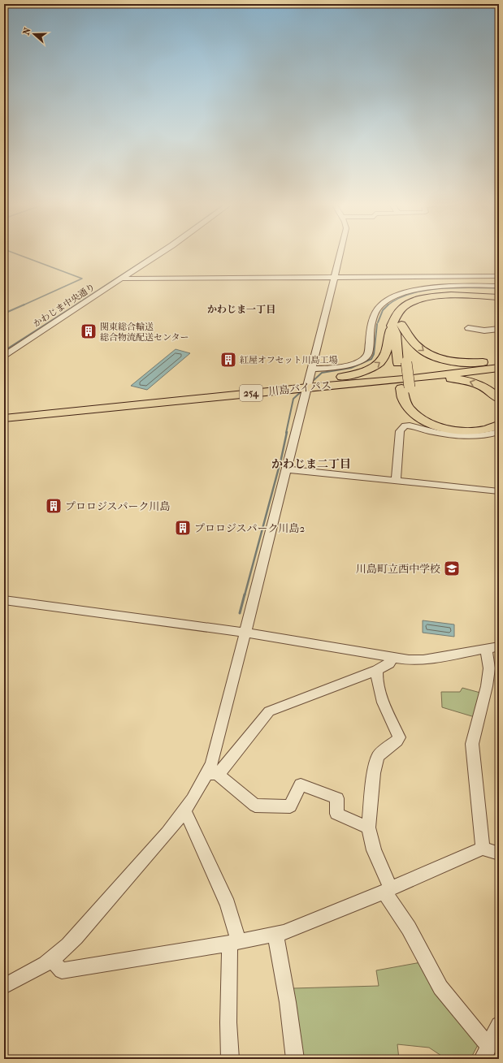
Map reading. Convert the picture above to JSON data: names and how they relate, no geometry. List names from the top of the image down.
{
  "streets": {
    "highway": ["川島バイパス", "254"],
    "street": ["かわじま中央通り"]
  },
  "districts": ["かわじま一丁目", "かわじま二丁目"],
  "places": {
    "building": [
      "関東総合輸送 総合物流配送センター",
      "紅屋オフセット川島工場",
      "プロロジスパーク川島",
      "プロロジスパーク川島2"
    ],
    "school or university": ["川島町立西中学校"]
  },
  "north": "left"
}
